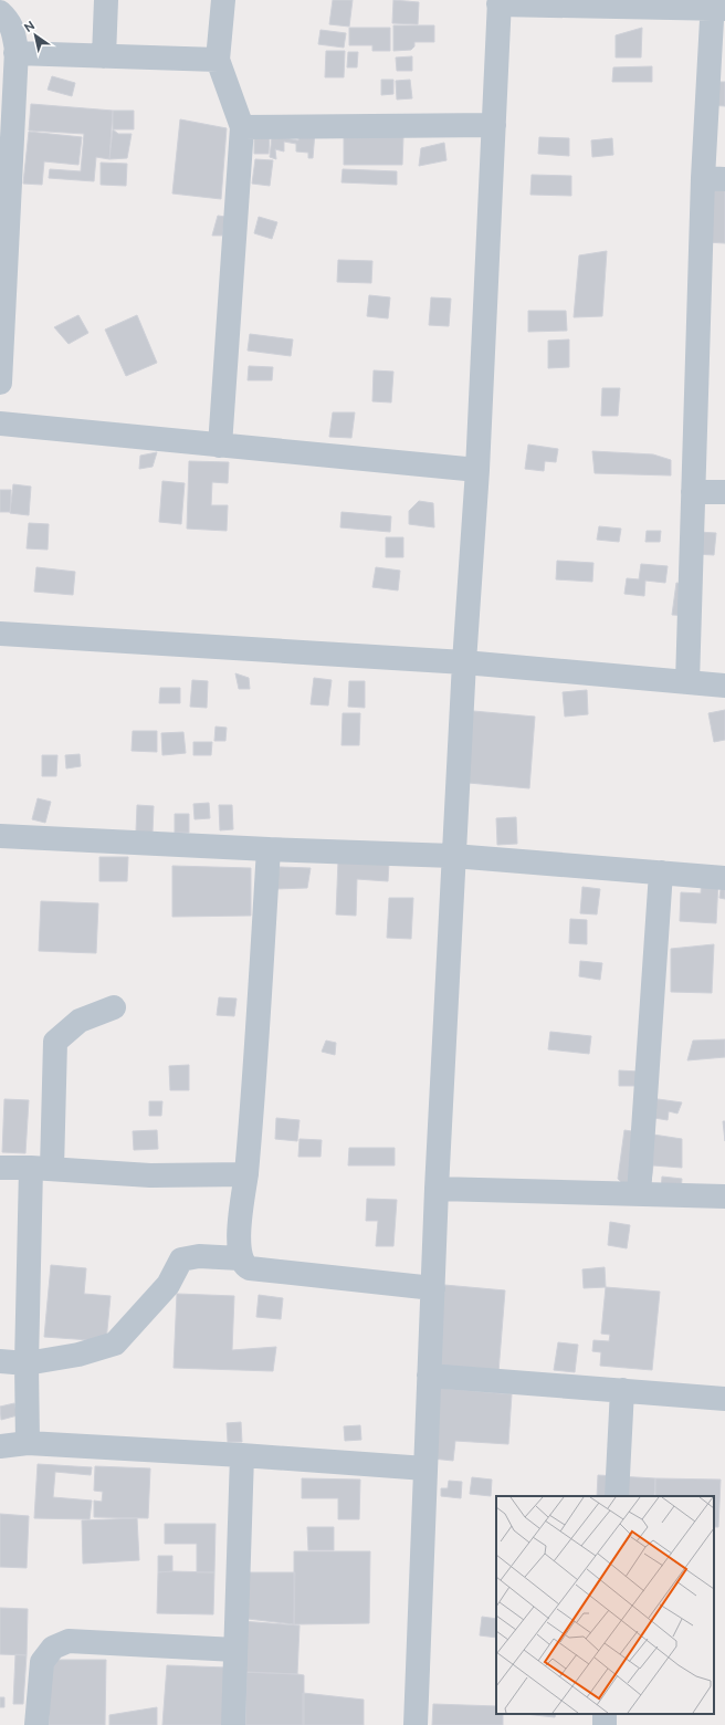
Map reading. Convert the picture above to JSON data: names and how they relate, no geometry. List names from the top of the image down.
{
  "north": "top left"
}
